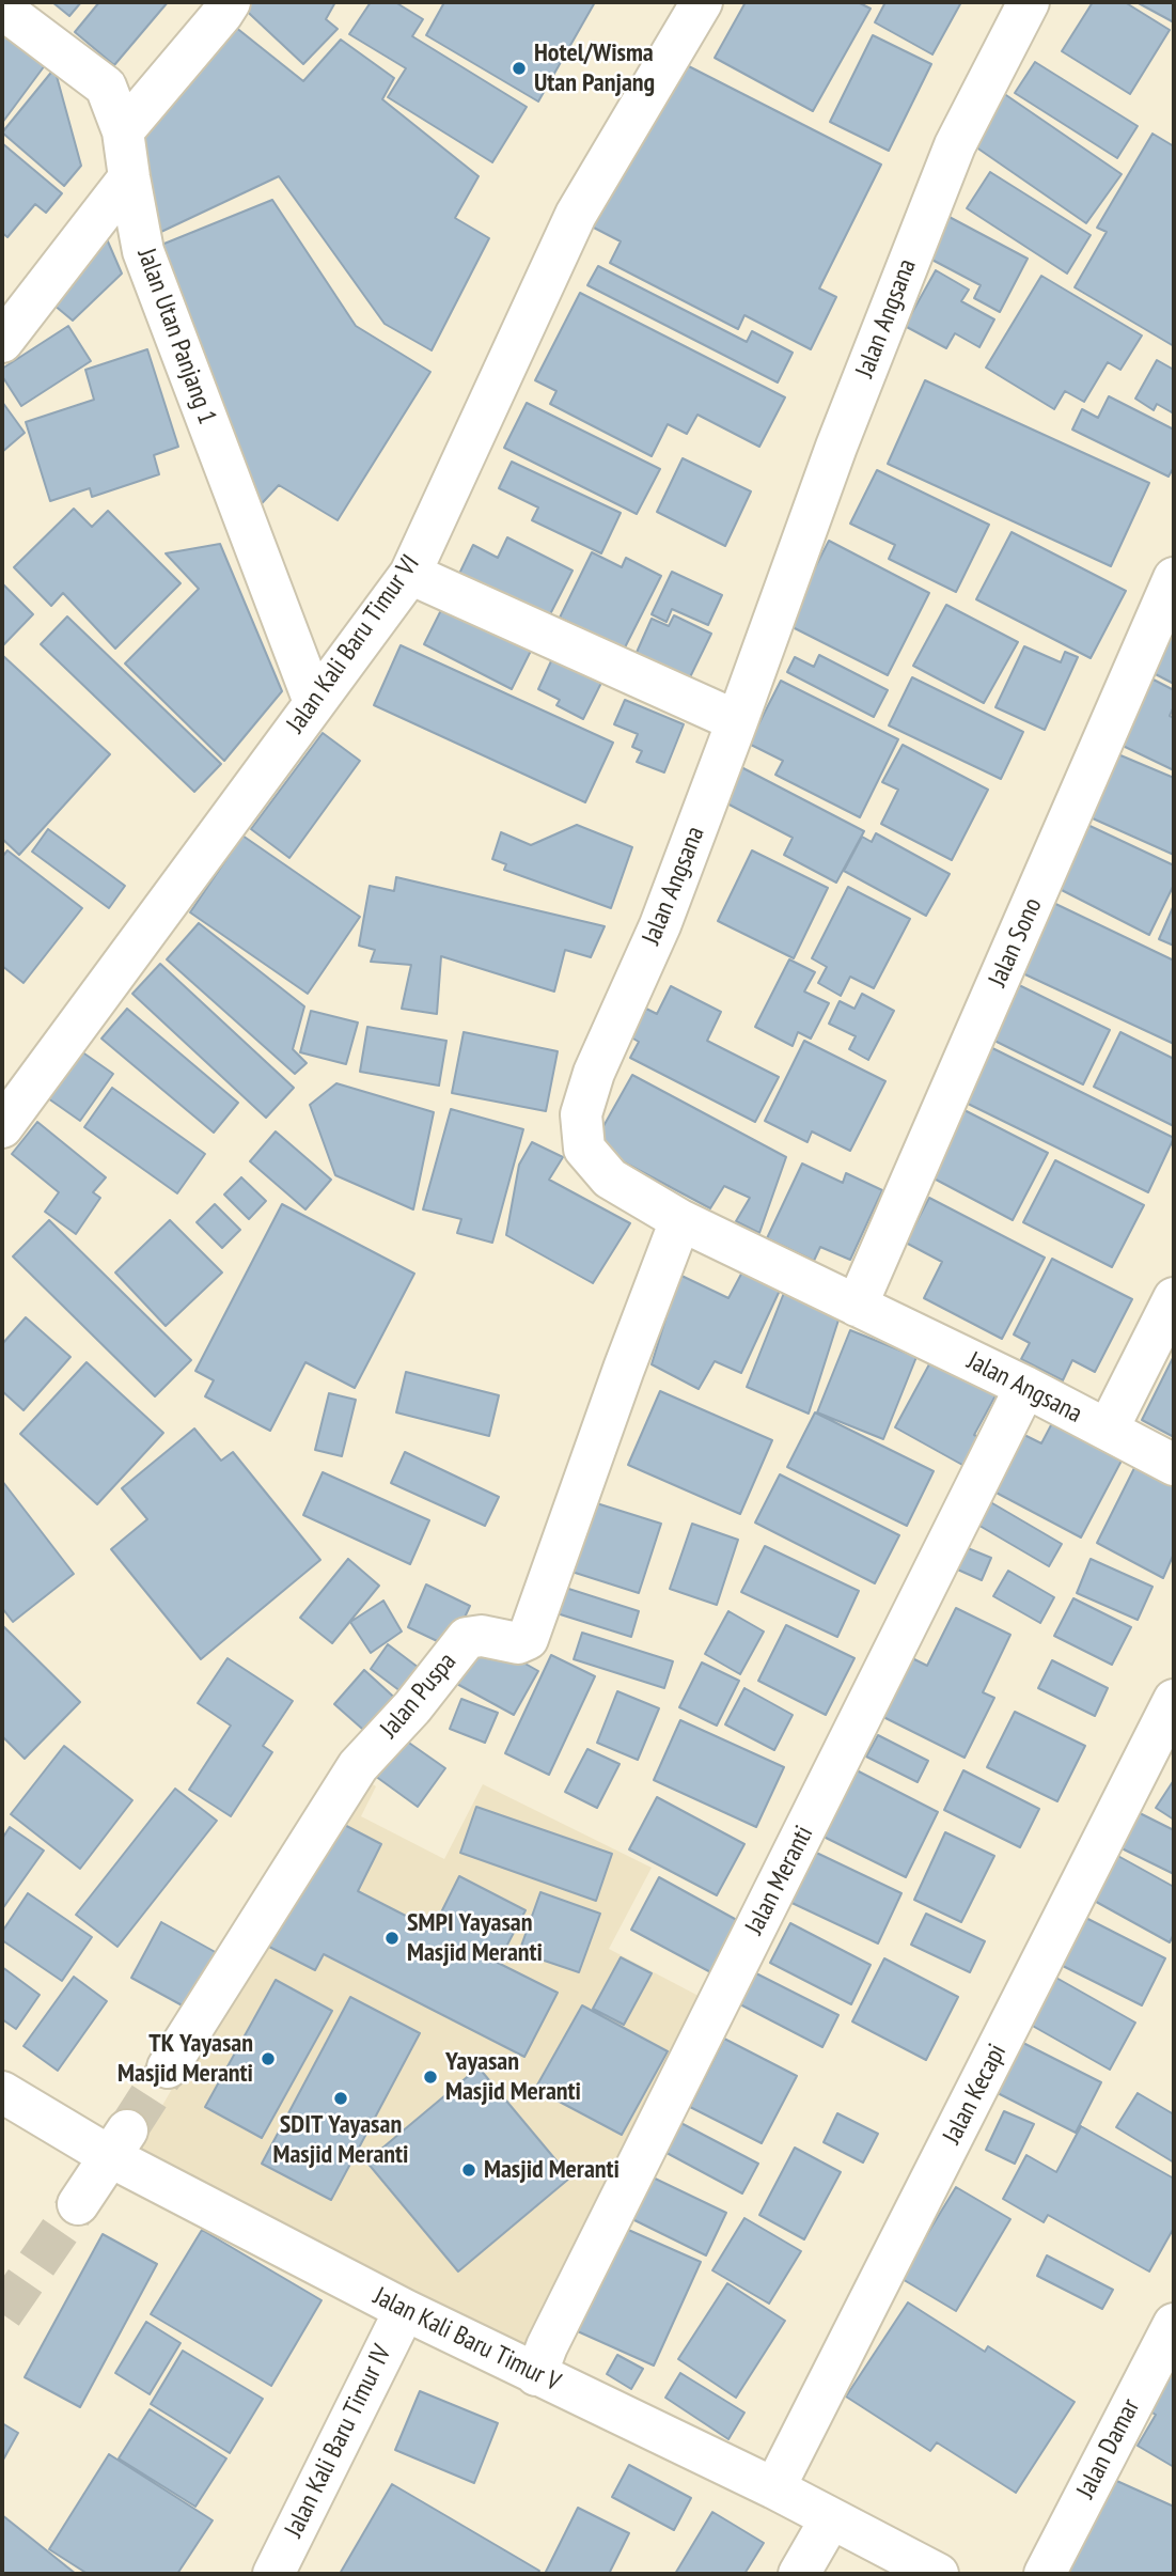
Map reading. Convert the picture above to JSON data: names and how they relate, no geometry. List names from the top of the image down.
{
  "streets": {
    "street": [
      "Jalan Angsana",
      "Jalan Utan Panjang 1",
      "Jalan Kali Baru Timur VI",
      "Jalan Sono",
      "Jalan Puspa",
      "Jalan Meranti",
      "Jalan Kecapi",
      "Jalan Kali Baru Timur V",
      "Jalan Kali Baru Timur IV",
      "Jalan Damar"
    ]
  },
  "crossings": [
    ["Jalan Angsana", "Jalan Sono"],
    ["Jalan Angsana", "Jalan Puspa"],
    ["Jalan Angsana", "Jalan Meranti"],
    ["Jalan Utan Panjang 1", "Jalan Kali Baru Timur VI"],
    ["Jalan Meranti", "Jalan Kali Baru Timur V"],
    ["Jalan Kecapi", "Jalan Kali Baru Timur V"],
    ["Jalan Kali Baru Timur V", "Jalan Kali Baru Timur IV"]
  ],
  "places": [
    "Hotel/Wisma Utan Panjang",
    "SMPI Yayasan Masjid Meranti",
    "TK Yayasan Masjid Meranti",
    "Yayasan Masjid Meranti",
    "SDIT Yayasan Masjid Meranti",
    "Masjid Meranti"
  ]
}
